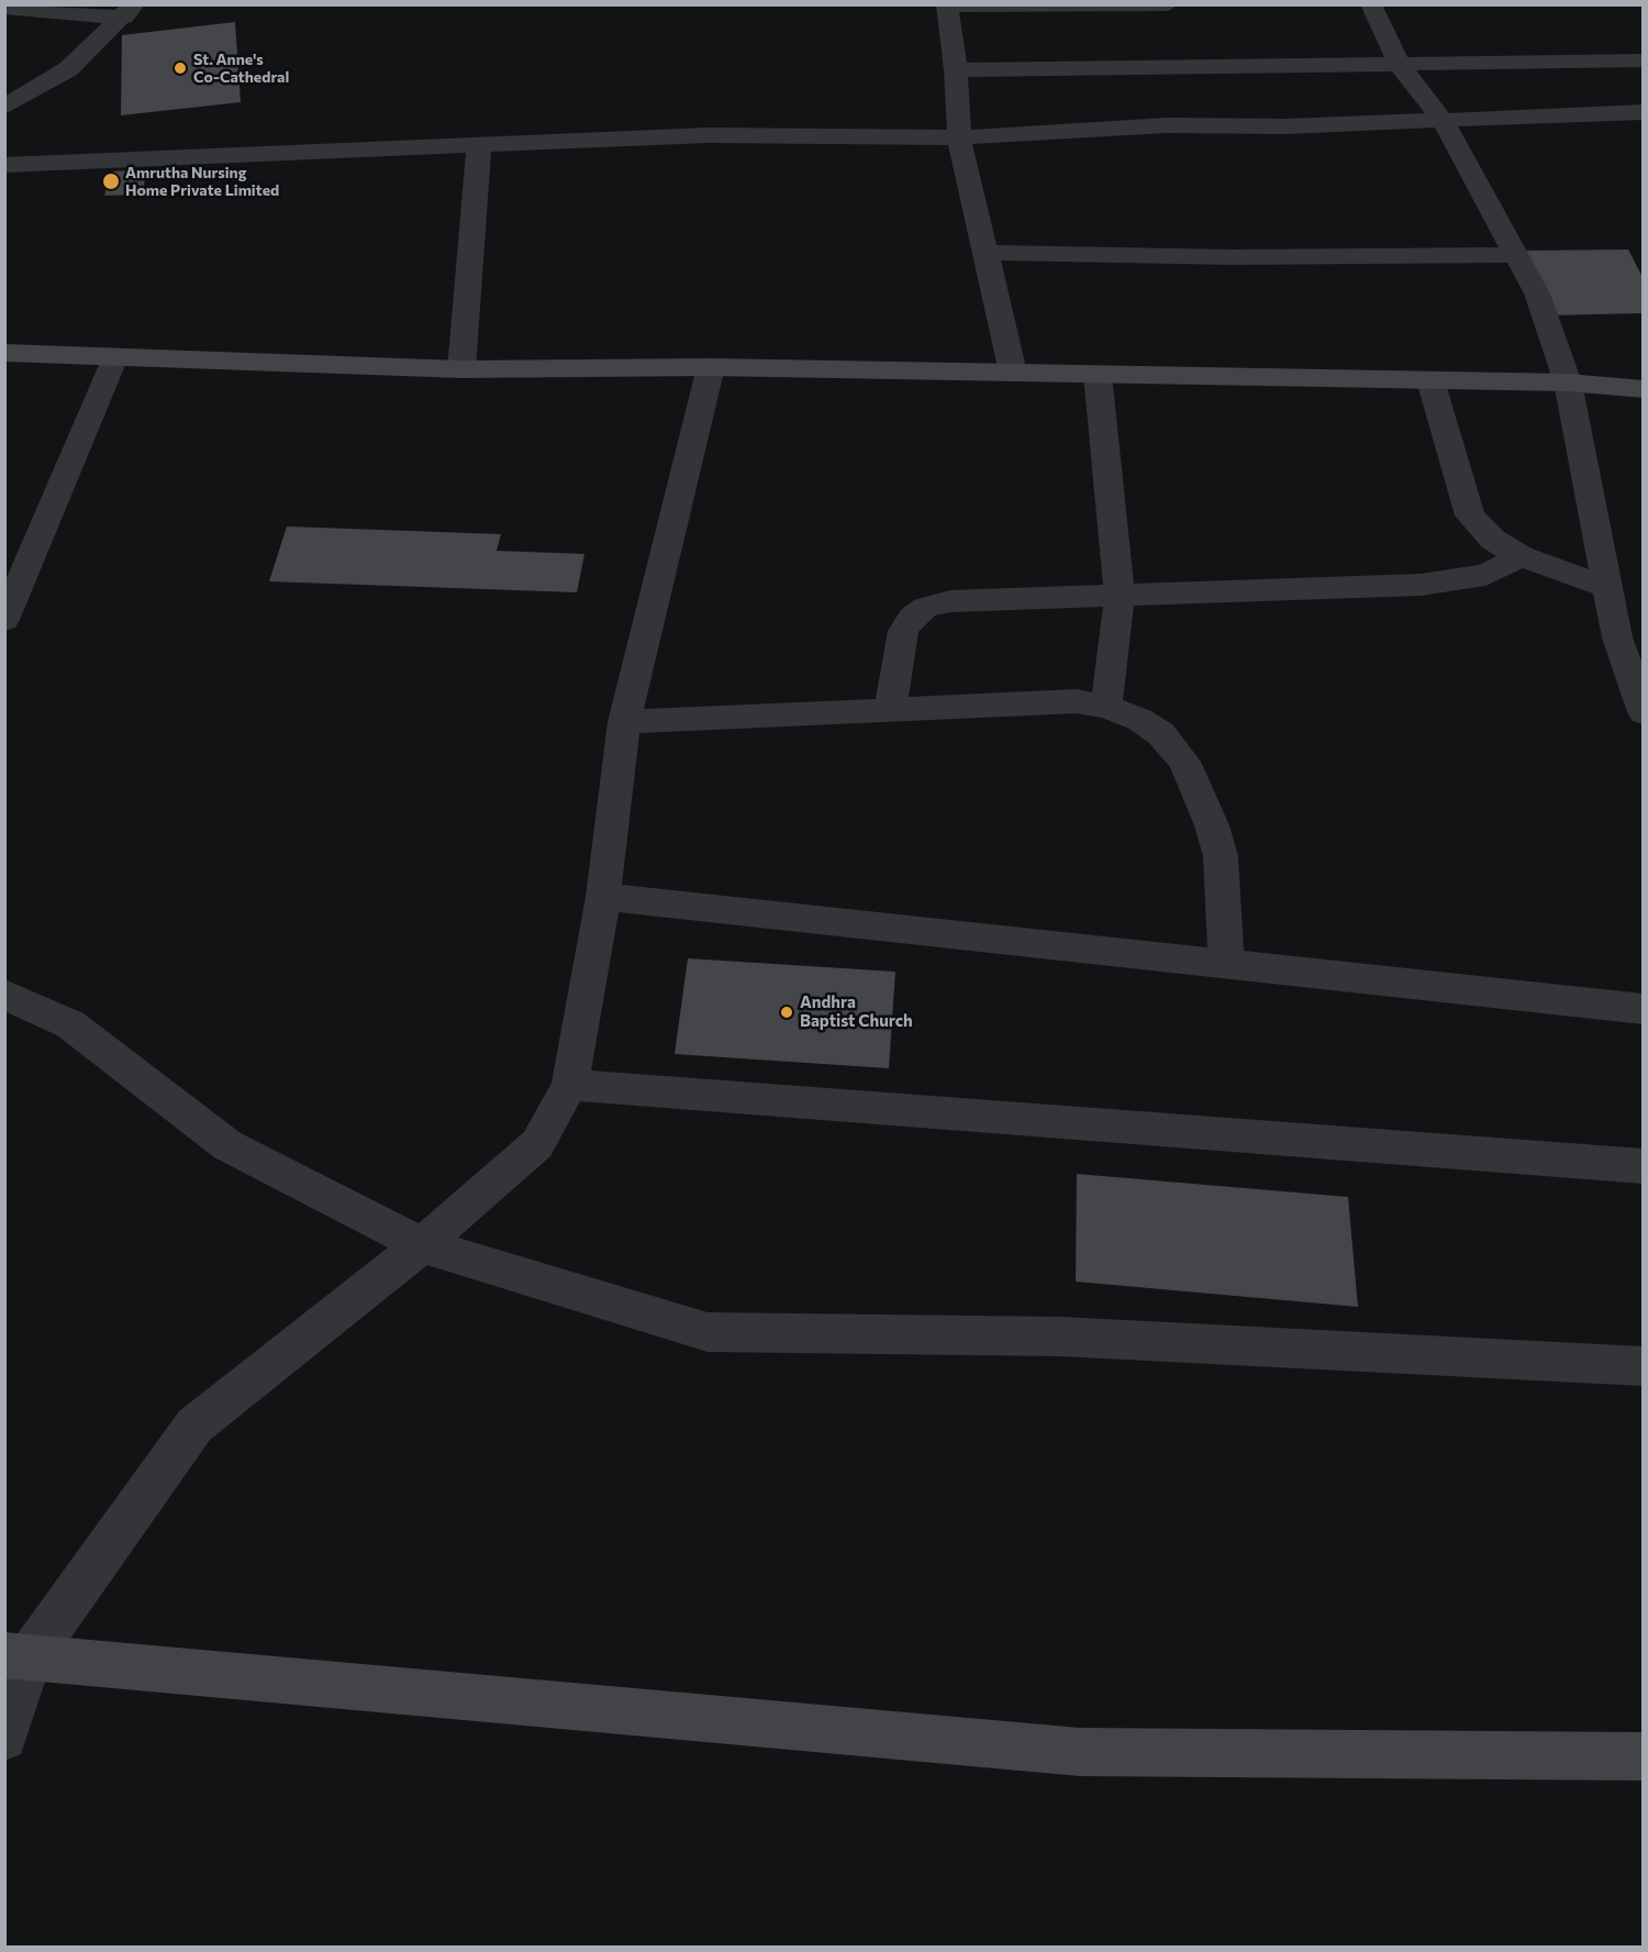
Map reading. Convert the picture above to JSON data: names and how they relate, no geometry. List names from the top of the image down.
{
  "places": ["St. Anne's Co-Cathedral", "Amrutha Nursing Home Private Limited", "Andhra Baptist Church"]
}
